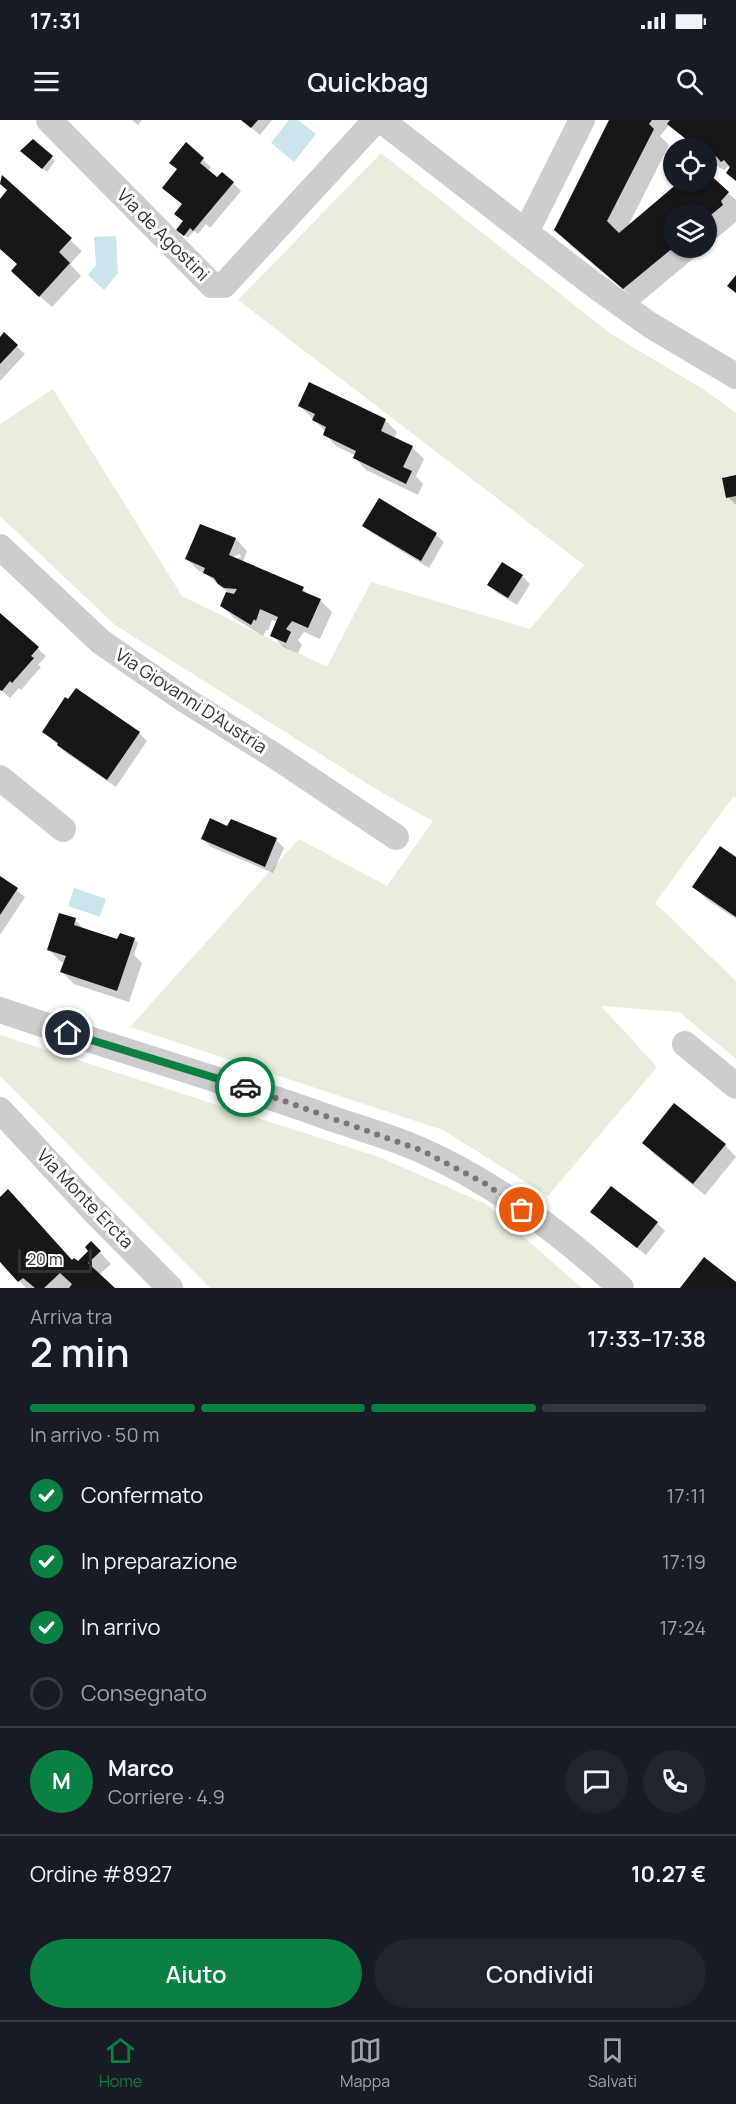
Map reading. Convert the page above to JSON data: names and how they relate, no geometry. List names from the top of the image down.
{
  "streets": {
    "street": ["Via de Agostini", "Via Giovanni D'Austria", "Via Monte Ercta"]
  },
  "scale_bar": "20 m",
  "page": {
    "status": "17:31",
    "header": "Quickbag",
    "scale": "20 m",
    "heading": ["2 min", "Arriva tra", "17:33–17:38"],
    "panel": [
      "Marco",
      "Corriere · 4.9",
      "Ordine #8927",
      "10.27 €"
    ],
    "bar": "In arrivo · 50 m",
    "list": [
      ["Confermato", "17:11"],
      ["In preparazione", "17:19"],
      ["In arrivo", "17:24"],
      "Consegnato"
    ],
    "round": "M",
    "buttons": ["Aiuto", "Condividi"],
    "tabs": ["Home", "Mappa", "Salvati"]
  }
}
